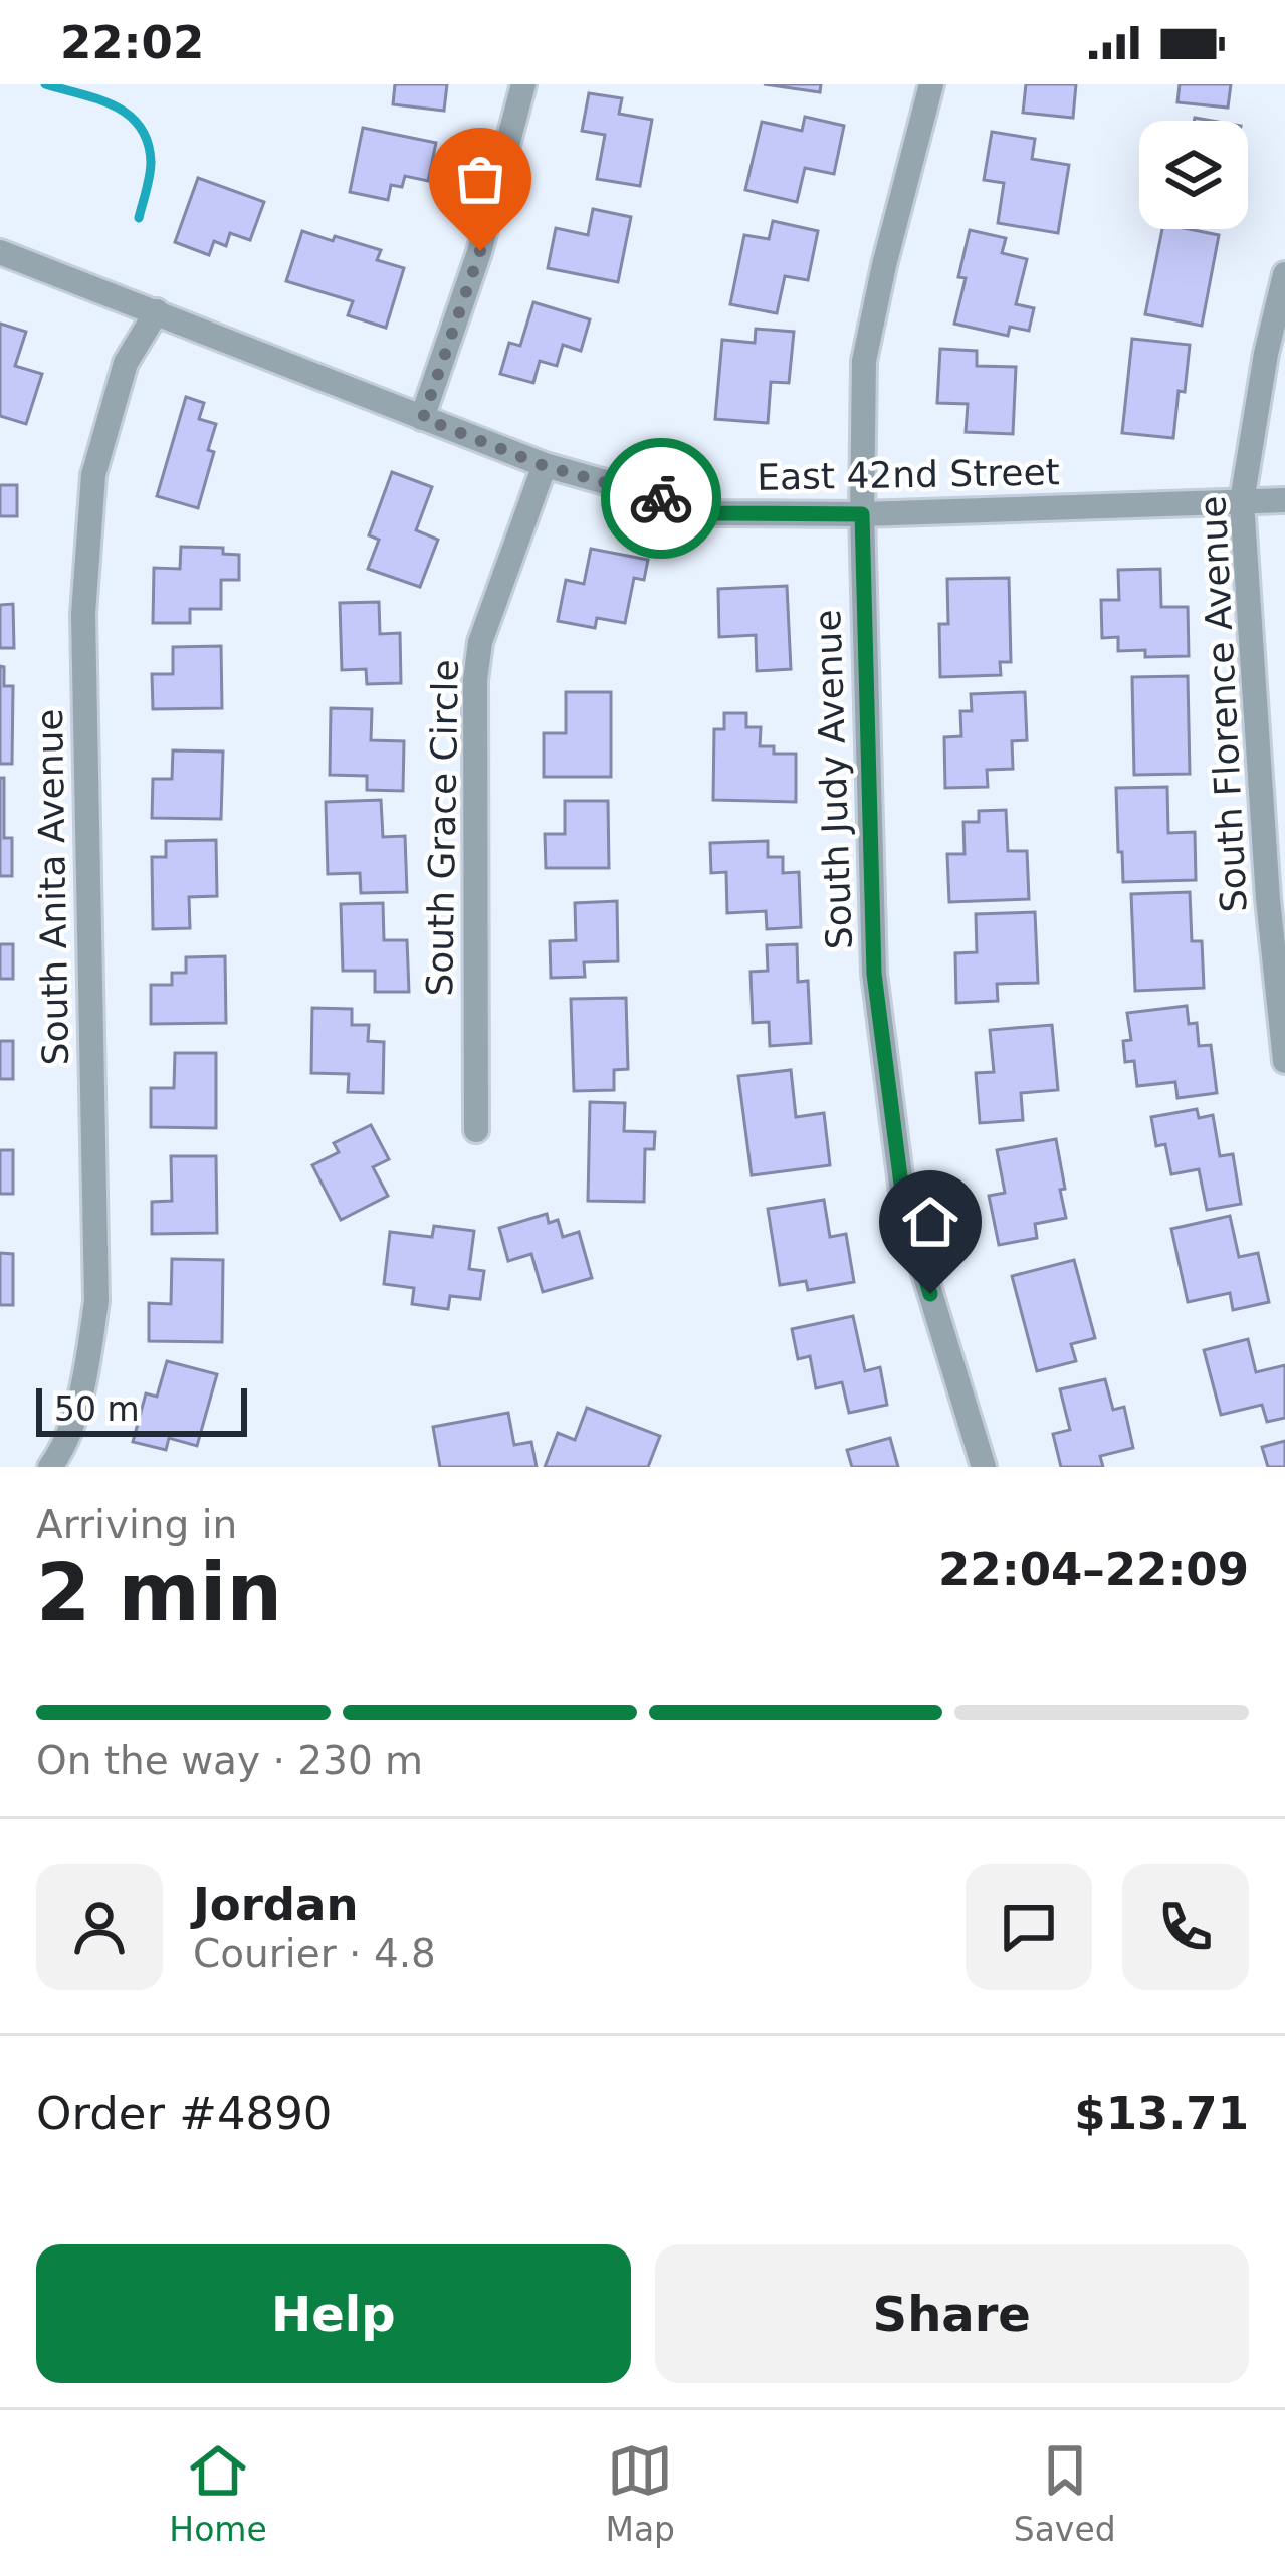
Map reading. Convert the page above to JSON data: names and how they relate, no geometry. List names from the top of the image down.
{
  "streets": {
    "street": [
      "East 42nd Street",
      "South Florence Avenue",
      "South Judy Avenue",
      "South Grace Circle",
      "South Anita Avenue"
    ]
  },
  "crossings": [
    ["East 42nd Street", "South Florence Avenue"],
    ["East 42nd Street", "South Judy Avenue"],
    ["East 42nd Street", "South Grace Circle"],
    ["East 42nd Street", "South Anita Avenue"]
  ],
  "scale_bar": "50 m",
  "page": {
    "status": "22:02",
    "scale": "50 m",
    "heading": ["2 min", "Arriving in", "22:04–22:09"],
    "panel": [
      "Jordan",
      "Courier · 4.8",
      "Order #4890",
      "$13.71"
    ],
    "bar": "On the way · 230 m",
    "buttons": ["Help", "Share"],
    "tabs": ["Home", "Map", "Saved"]
  }
}
